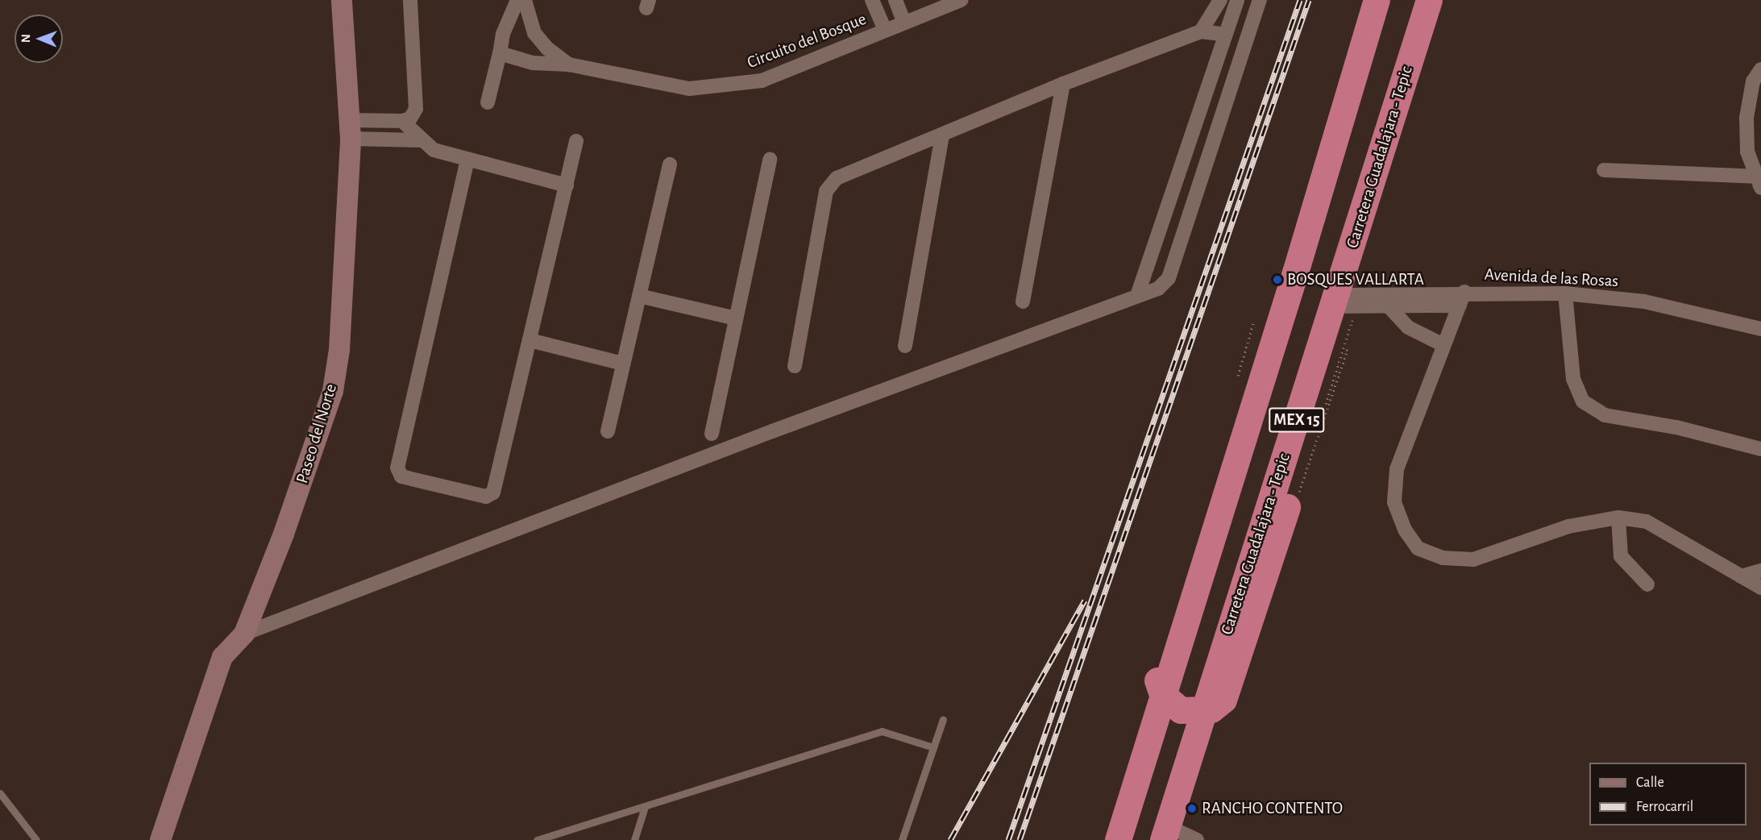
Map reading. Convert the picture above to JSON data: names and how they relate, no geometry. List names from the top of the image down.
{
  "streets": {
    "highway": ["Carretera Guadalajara - Tepic", "MEX 15"],
    "street": ["Circuito del Bosque", "Avenida de las Rosas", "Paseo del Norte"]
  },
  "crossings": [
    ["Carretera Guadalajara - Tepic", "Avenida de las Rosas"]
  ],
  "places": ["BOSQUES VALLARTA", "RANCHO CONTENTO"],
  "legend": ["Calle", "Ferrocarril"],
  "north": "left"
}
